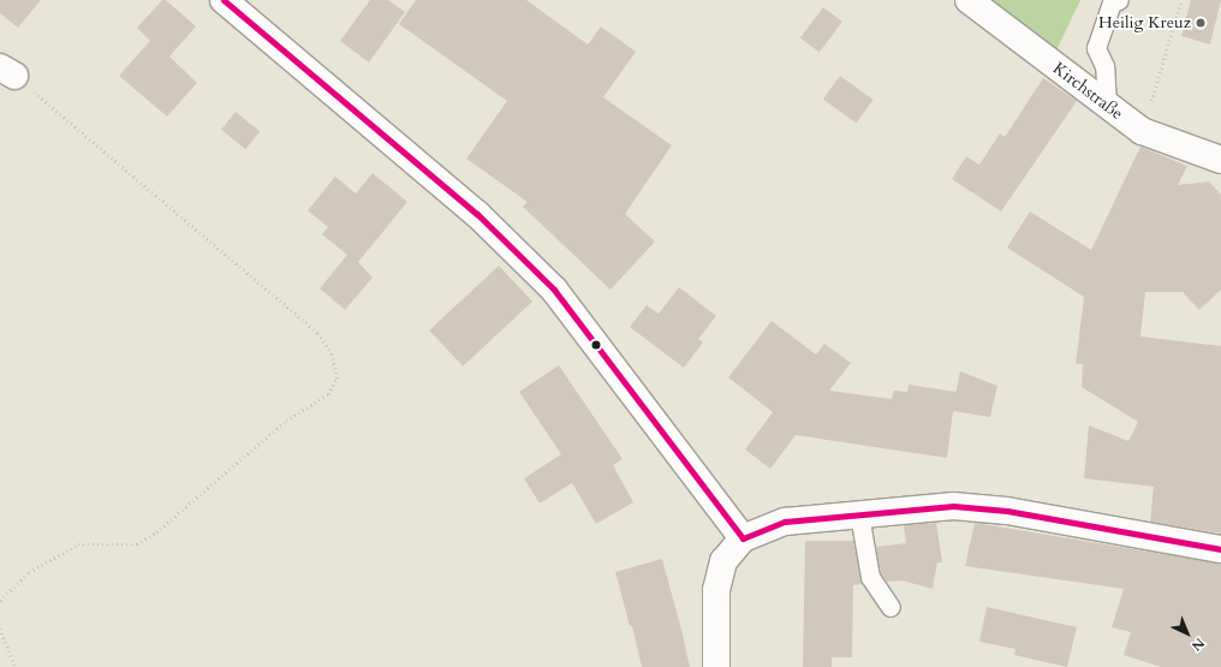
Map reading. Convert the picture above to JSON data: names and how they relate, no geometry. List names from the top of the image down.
{
  "streets": {
    "street": ["Kirchstraße"]
  },
  "places": ["Heilig Kreuz"],
  "north": "bottom right"
}
